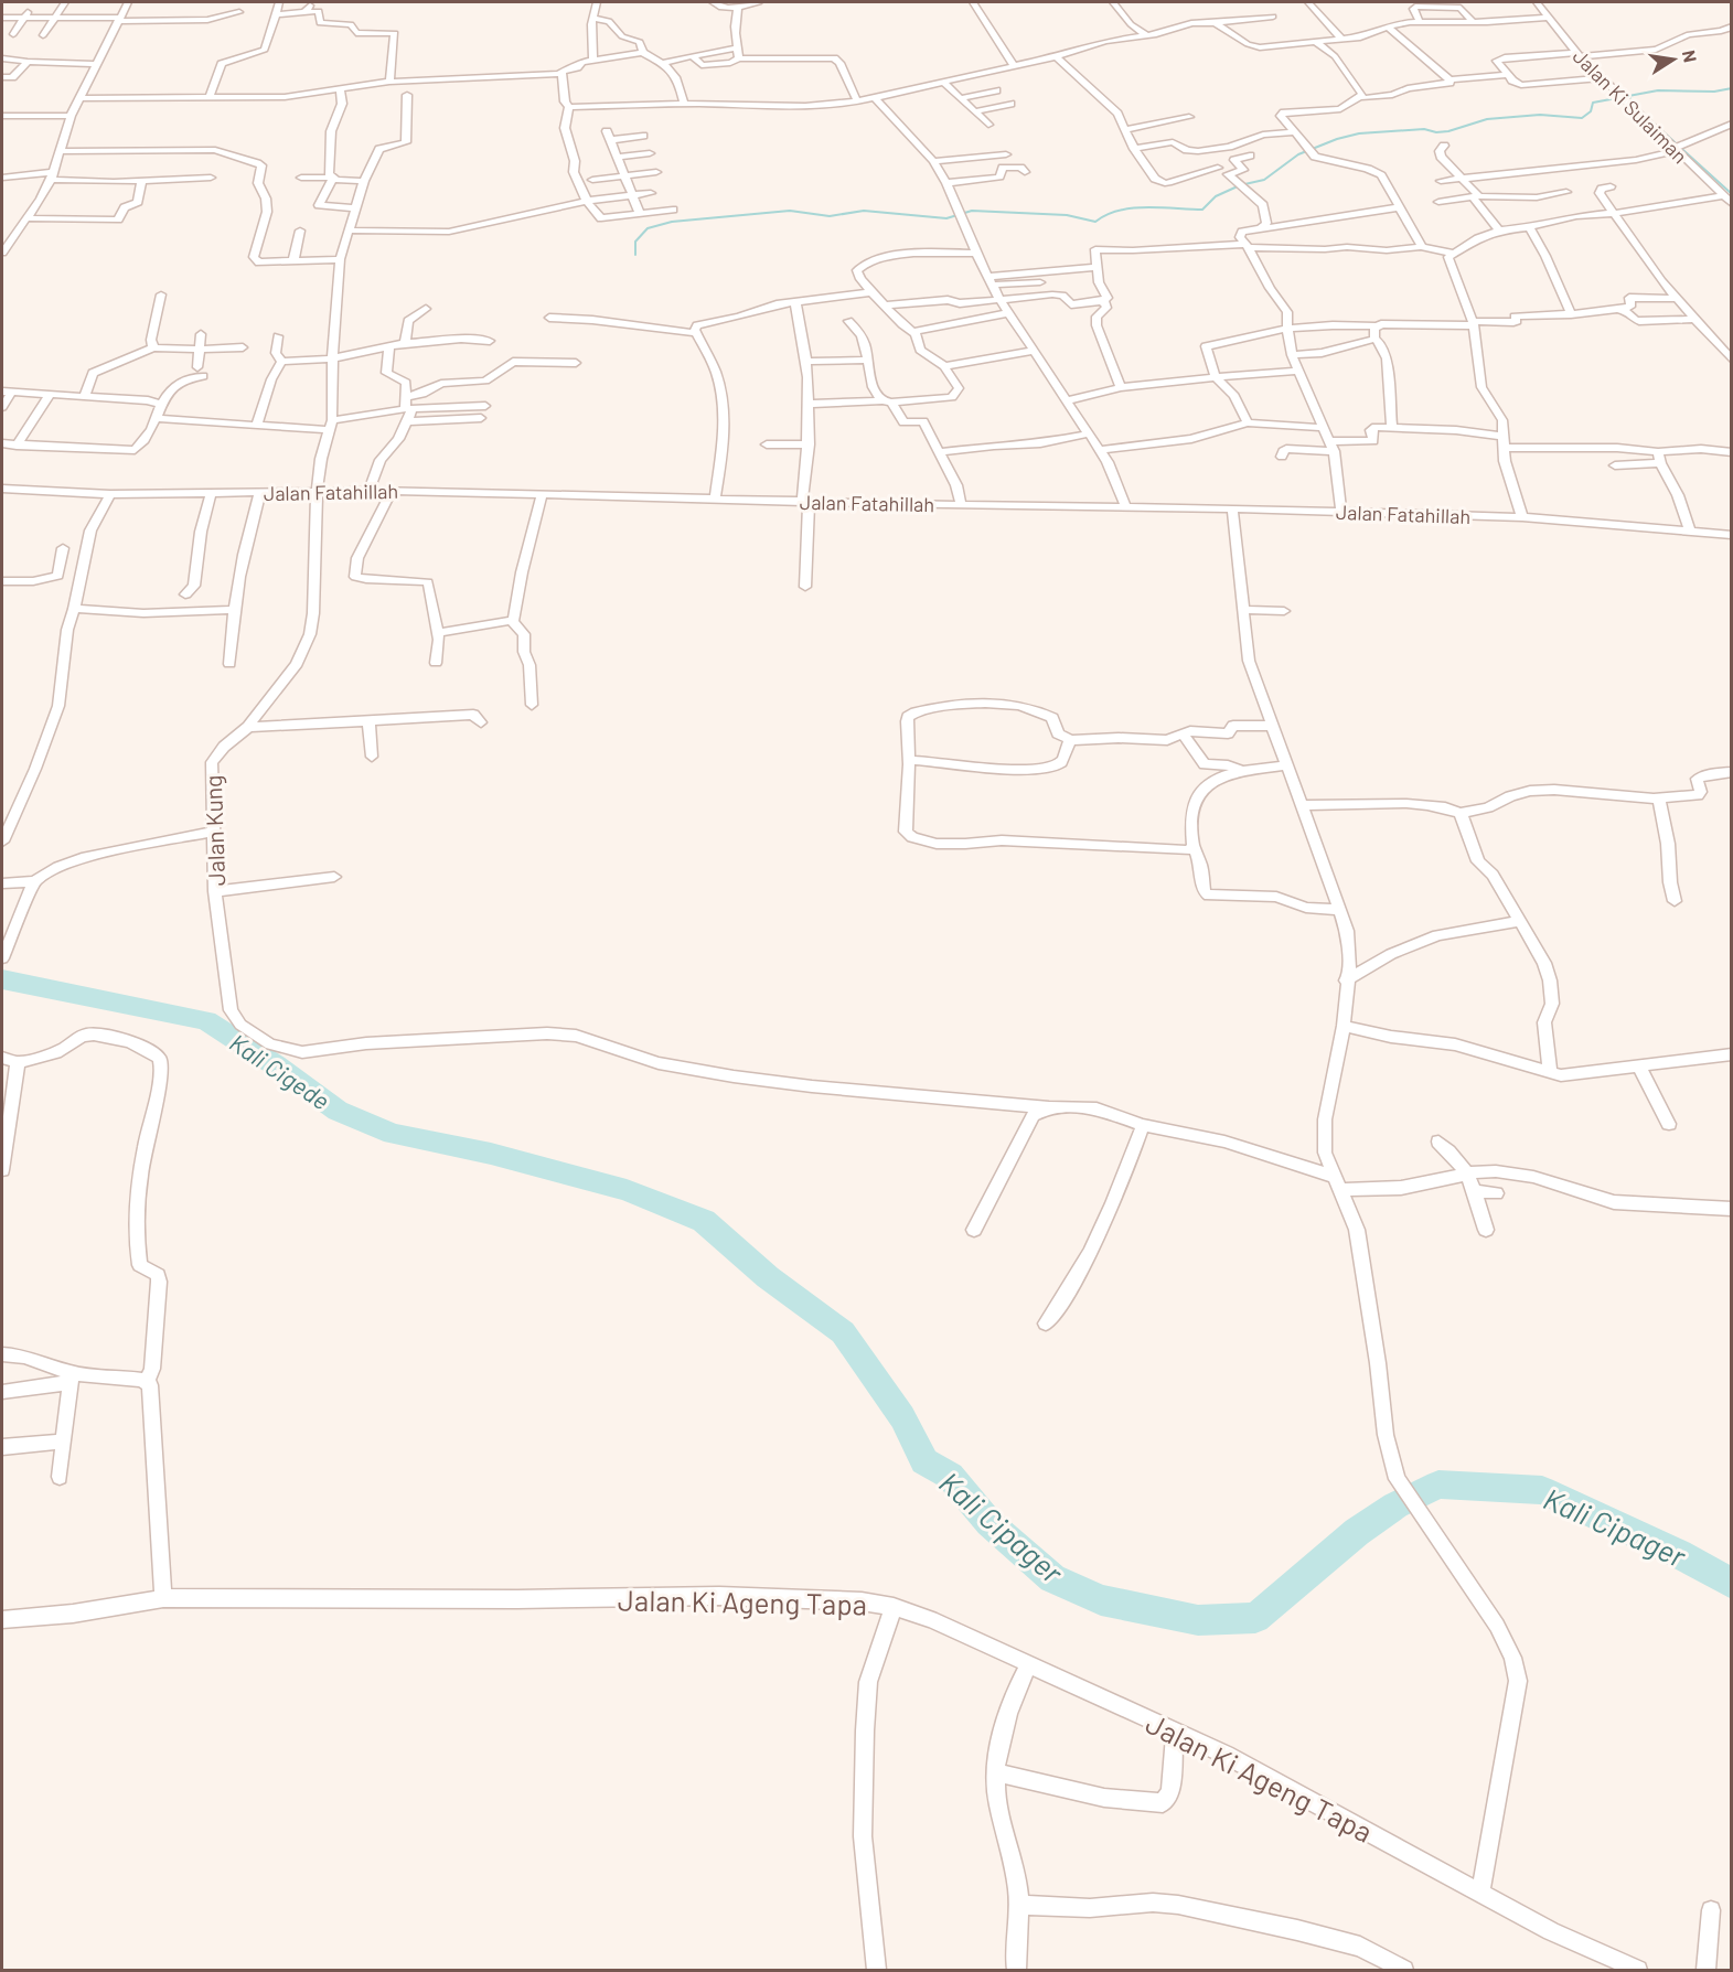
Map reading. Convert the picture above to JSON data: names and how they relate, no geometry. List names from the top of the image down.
{
  "streets": {
    "street": [
      "Jalan Ki Sulaiman",
      "Jalan Fatahillah",
      "Jalan Kung",
      "Jalan Ki Ageng Tapa"
    ]
  },
  "crossings": [
    ["Jalan Fatahillah", "Jalan Kung"]
  ],
  "water": ["Kali Cigede", "Kali Cipager"],
  "north": "right"
}
